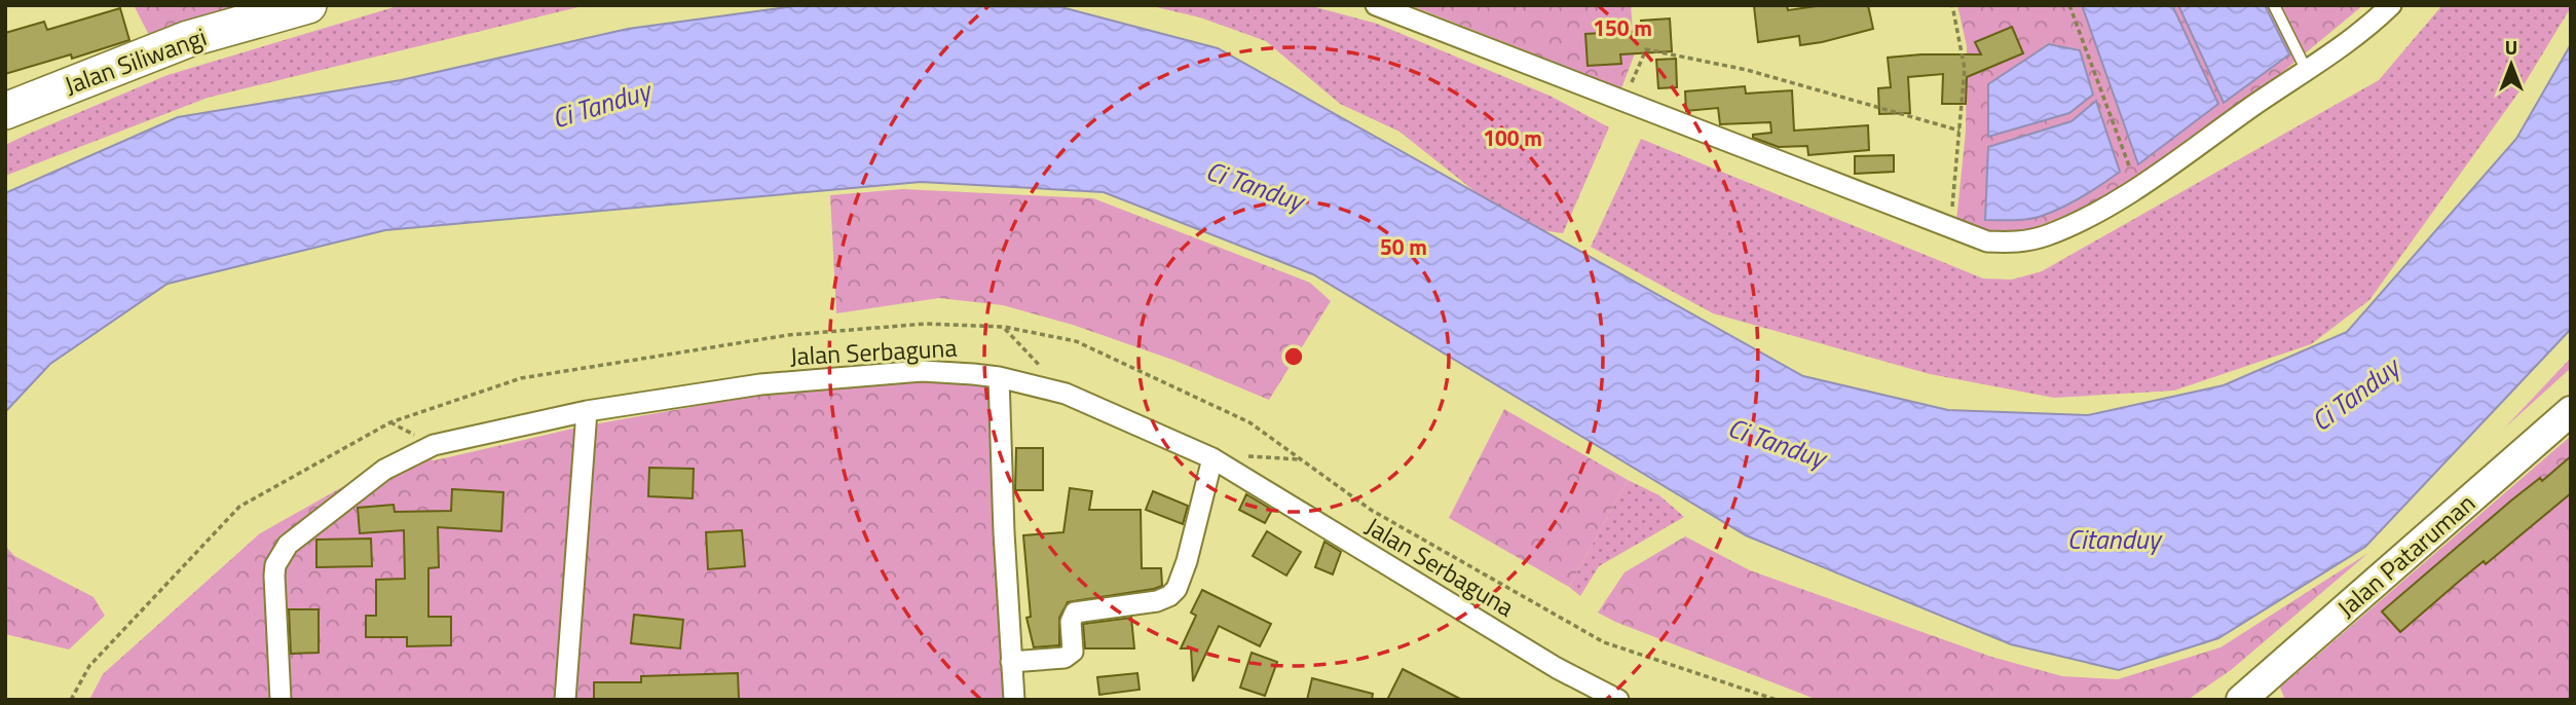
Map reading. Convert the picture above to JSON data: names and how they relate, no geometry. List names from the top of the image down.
{
  "streets": {
    "highway": ["Jalan Siliwangi"],
    "street": ["Jalan Serbaguna", "Jalan Pataruman"]
  },
  "water": ["Ci Tanduy", "Citanduy"],
  "north": "top",
  "rings": ["150 m", "100 m", "50 m"]
}
